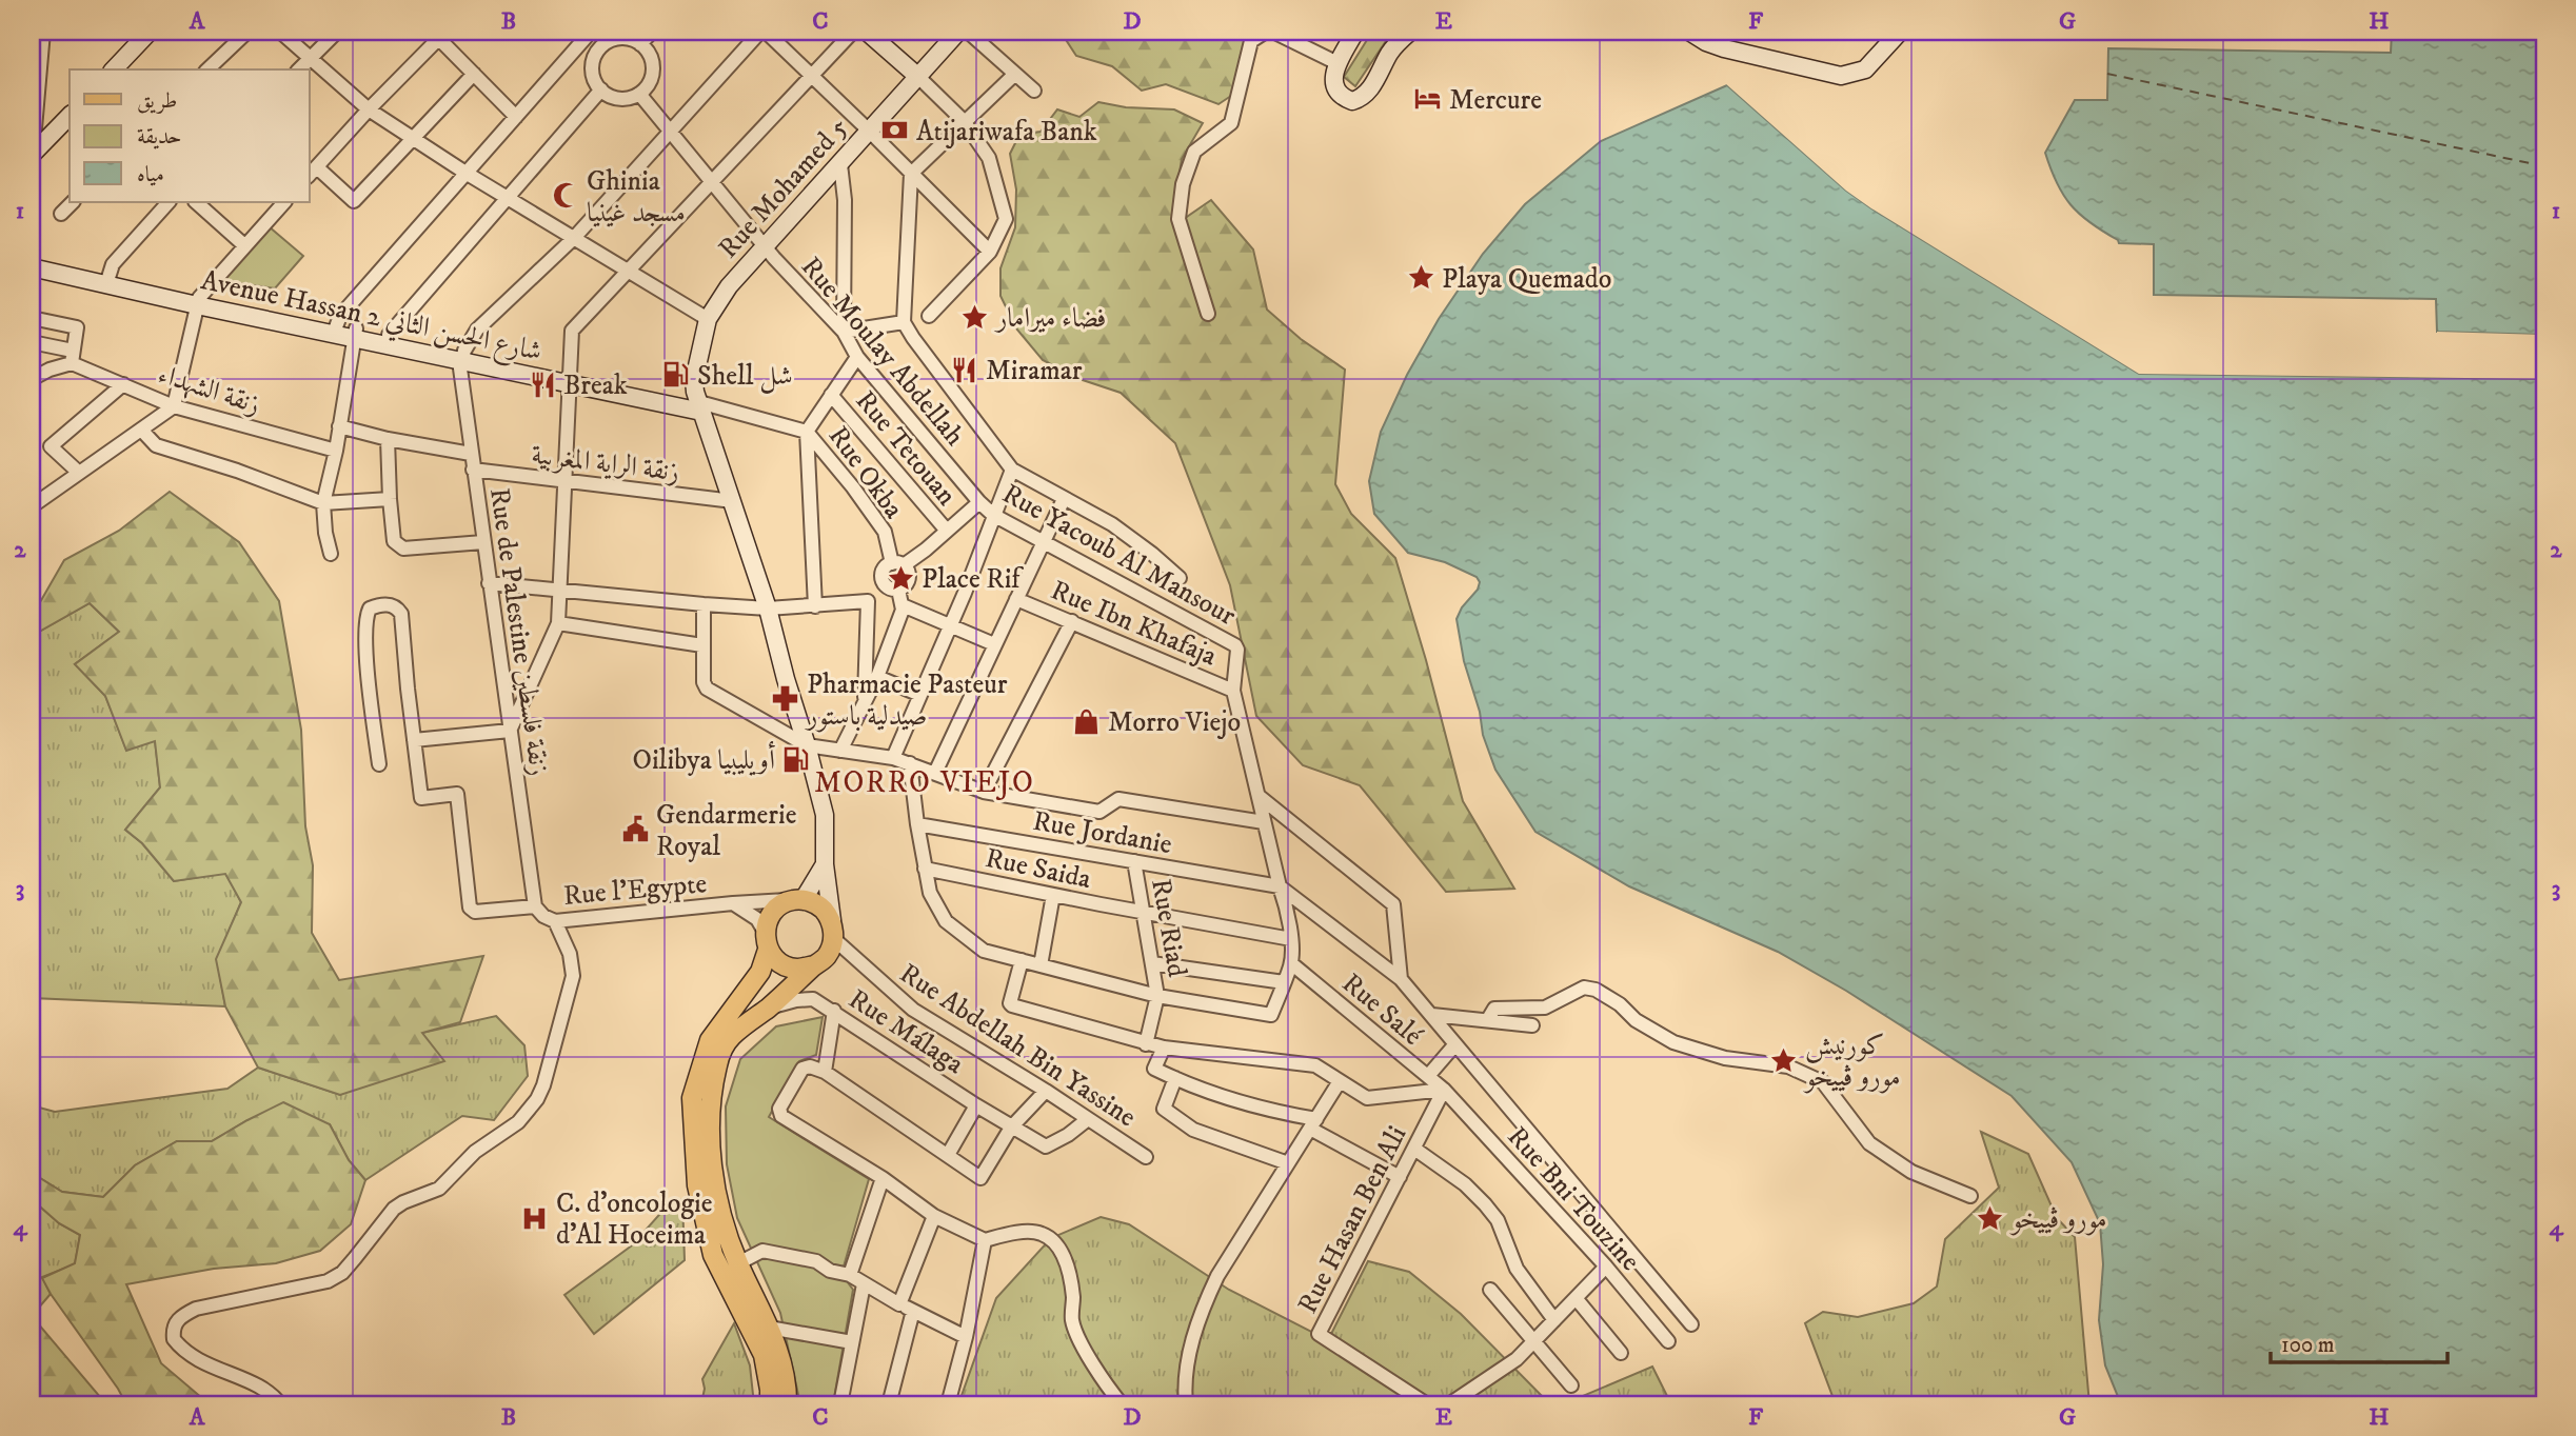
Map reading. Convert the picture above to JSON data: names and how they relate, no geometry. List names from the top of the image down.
{
  "streets": {
    "street": [
      "Rue Mohamed 5",
      "Avenue Hassan 2 شارع الحسن الثاني",
      "Rue Moulay Abdellah",
      "زنقة الشهداء",
      "Rue Tetouan",
      "زنقة الراية المغربية",
      "Rue Okba",
      "Rue Yacoub Al Mansour",
      "Rue Ibn Khafaja",
      "Rue de Palestine زنقة فلسطين",
      "Rue Jordanie",
      "Rue Saida",
      "Rue l'Egypte",
      "Rue Riad",
      "Rue Salé",
      "Rue Málaga",
      "Rue Abdellah Bin Yassine",
      "Rue Bni Touzine",
      "Rue Hasan Ben Ali"
    ]
  },
  "crossings": [
    ["Rue Mohamed 5", "Avenue Hassan 2 شارع الحسن الثاني"],
    ["Rue Mohamed 5", "Rue Moulay Abdellah"],
    ["Rue Mohamed 5", "زنقة الراية المغربية"],
    ["Rue Mohamed 5", "Rue Okba"],
    ["Rue Mohamed 5", "Rue l'Egypte"],
    ["Rue Mohamed 5", "Rue Abdellah Bin Yassine"],
    ["Avenue Hassan 2 شارع الحسن الثاني", "Rue Okba"],
    ["Avenue Hassan 2 شارع الحسن الثاني", "Rue de Palestine زنقة فلسطين"],
    ["Rue Moulay Abdellah", "Rue Yacoub Al Mansour"],
    ["زنقة الراية المغربية", "Rue de Palestine زنقة فلسطين"],
    ["Rue Yacoub Al Mansour", "Rue Ibn Khafaja"],
    ["Rue de Palestine زنقة فلسطين", "Rue l'Egypte"],
    ["Rue Jordanie", "Rue Riad"],
    ["Rue Saida", "Rue Riad"],
    ["Rue l'Egypte", "Rue Abdellah Bin Yassine"],
    ["Rue Salé", "Rue Bni Touzine"],
    ["Rue Salé", "Rue Hasan Ben Ali"],
    ["Rue Málaga", "Rue Abdellah Bin Yassine"],
    ["Rue Bni Touzine", "Rue Hasan Ben Ali"]
  ],
  "districts": ["MORRO VIEJO"],
  "places": {
    "hotel": ["Mercure"],
    "bank": ["Atijariwafa Bank"],
    "mosque": ["Ghinia مسجد غينيا"],
    "place": [
      "Playa Quemado",
      "فضاء ميرامار",
      "Place Rif",
      "كورنيش مورو ڤييخو",
      "مورو ڤييخو"
    ],
    "restaurant": ["Miramar", "Break"],
    "fuel station": ["Shell شل", "Oilibya أويليبيا"],
    "pharmacy": ["Pharmacie Pasteur صيدلية باستور"],
    "shop": ["Morro Viejo"],
    "public building": ["Gendarmerie Royal"],
    "hospital": ["C. d'oncologie d'Al Hoceima"]
  },
  "legend": ["طريق", "حديقة", "مياه"],
  "scale_bar": "100 m",
  "grid": {
    "columns": [
      "A",
      "B",
      "C",
      "D",
      "E",
      "F",
      "G",
      "H"
    ],
    "rows": [
      "1",
      "2",
      "3",
      "4"
    ]
  }
}
